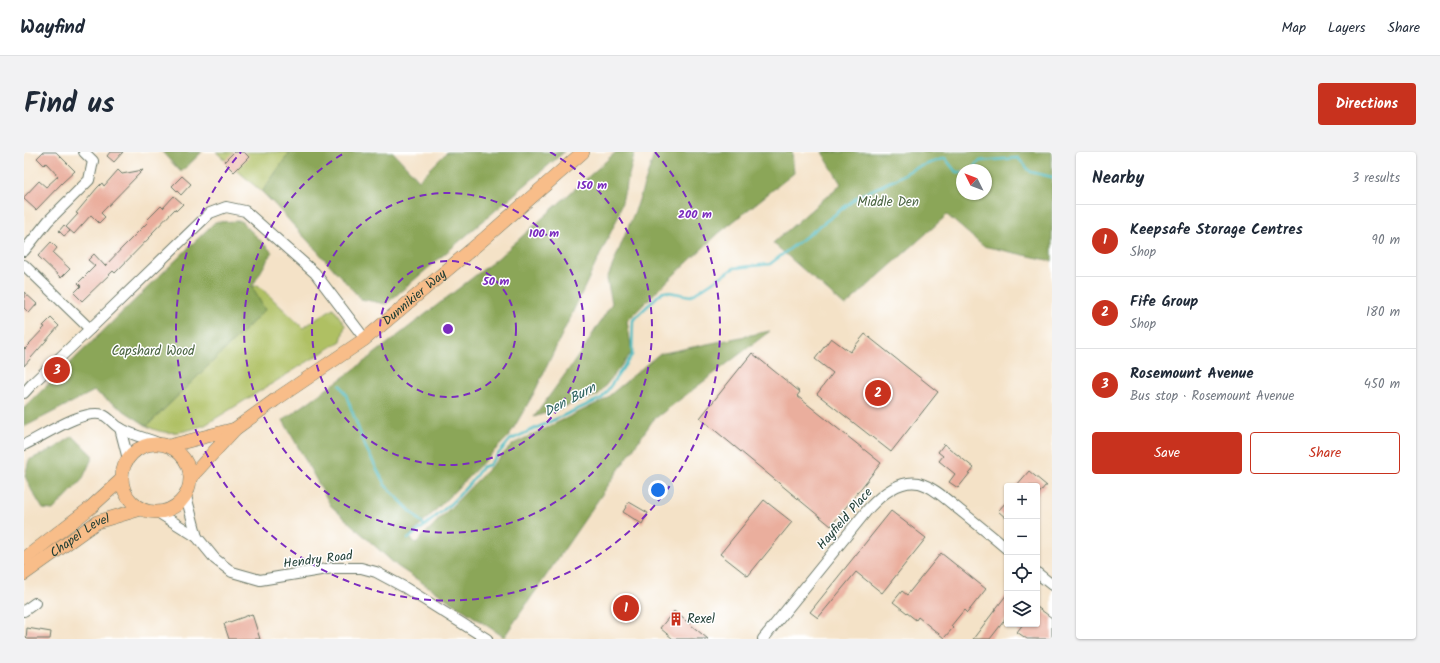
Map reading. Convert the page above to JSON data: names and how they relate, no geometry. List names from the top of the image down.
{
  "streets": {
    "main road": ["Dunnikier Way", "Chapel Level"],
    "street": ["Hayfield Place", "Hendry Road"]
  },
  "crossings": [
    ["Dunnikier Way", "Chapel Level"],
    ["Dunnikier Way", "Hendry Road"],
    ["Chapel Level", "Hendry Road"]
  ],
  "water": ["Den Burn"],
  "parks": ["Middle Den", "Capshard Wood"],
  "places": {
    "building": ["Rexel"]
  },
  "north": "top left",
  "page": {
    "header": "Wayfind",
    "nav": ["Map", "Layers", "Share"],
    "title": "Find us",
    "buttons": [
      "Directions",
      ["Save", "Share"]
    ],
    "heading": ["Nearby", "3 results"],
    "list": [
      {
        "mark": "1",
        "name": "Keepsafe Storage Centres",
        "note": "Shop",
        "value": "90 m"
      },
      {
        "mark": "2",
        "name": "Fife Group",
        "note": "Shop",
        "value": "180 m"
      },
      {
        "mark": "3",
        "name": "Rosemount Avenue",
        "note": "Bus stop · Rosemount Avenue",
        "value": "450 m"
      }
    ],
    "pins": ["3", "2", "1"],
    "map_buttons": ["+", "−"]
  },
  "rings": [
    "150 m",
    "200 m",
    "100 m",
    "50 m"
  ]
}
